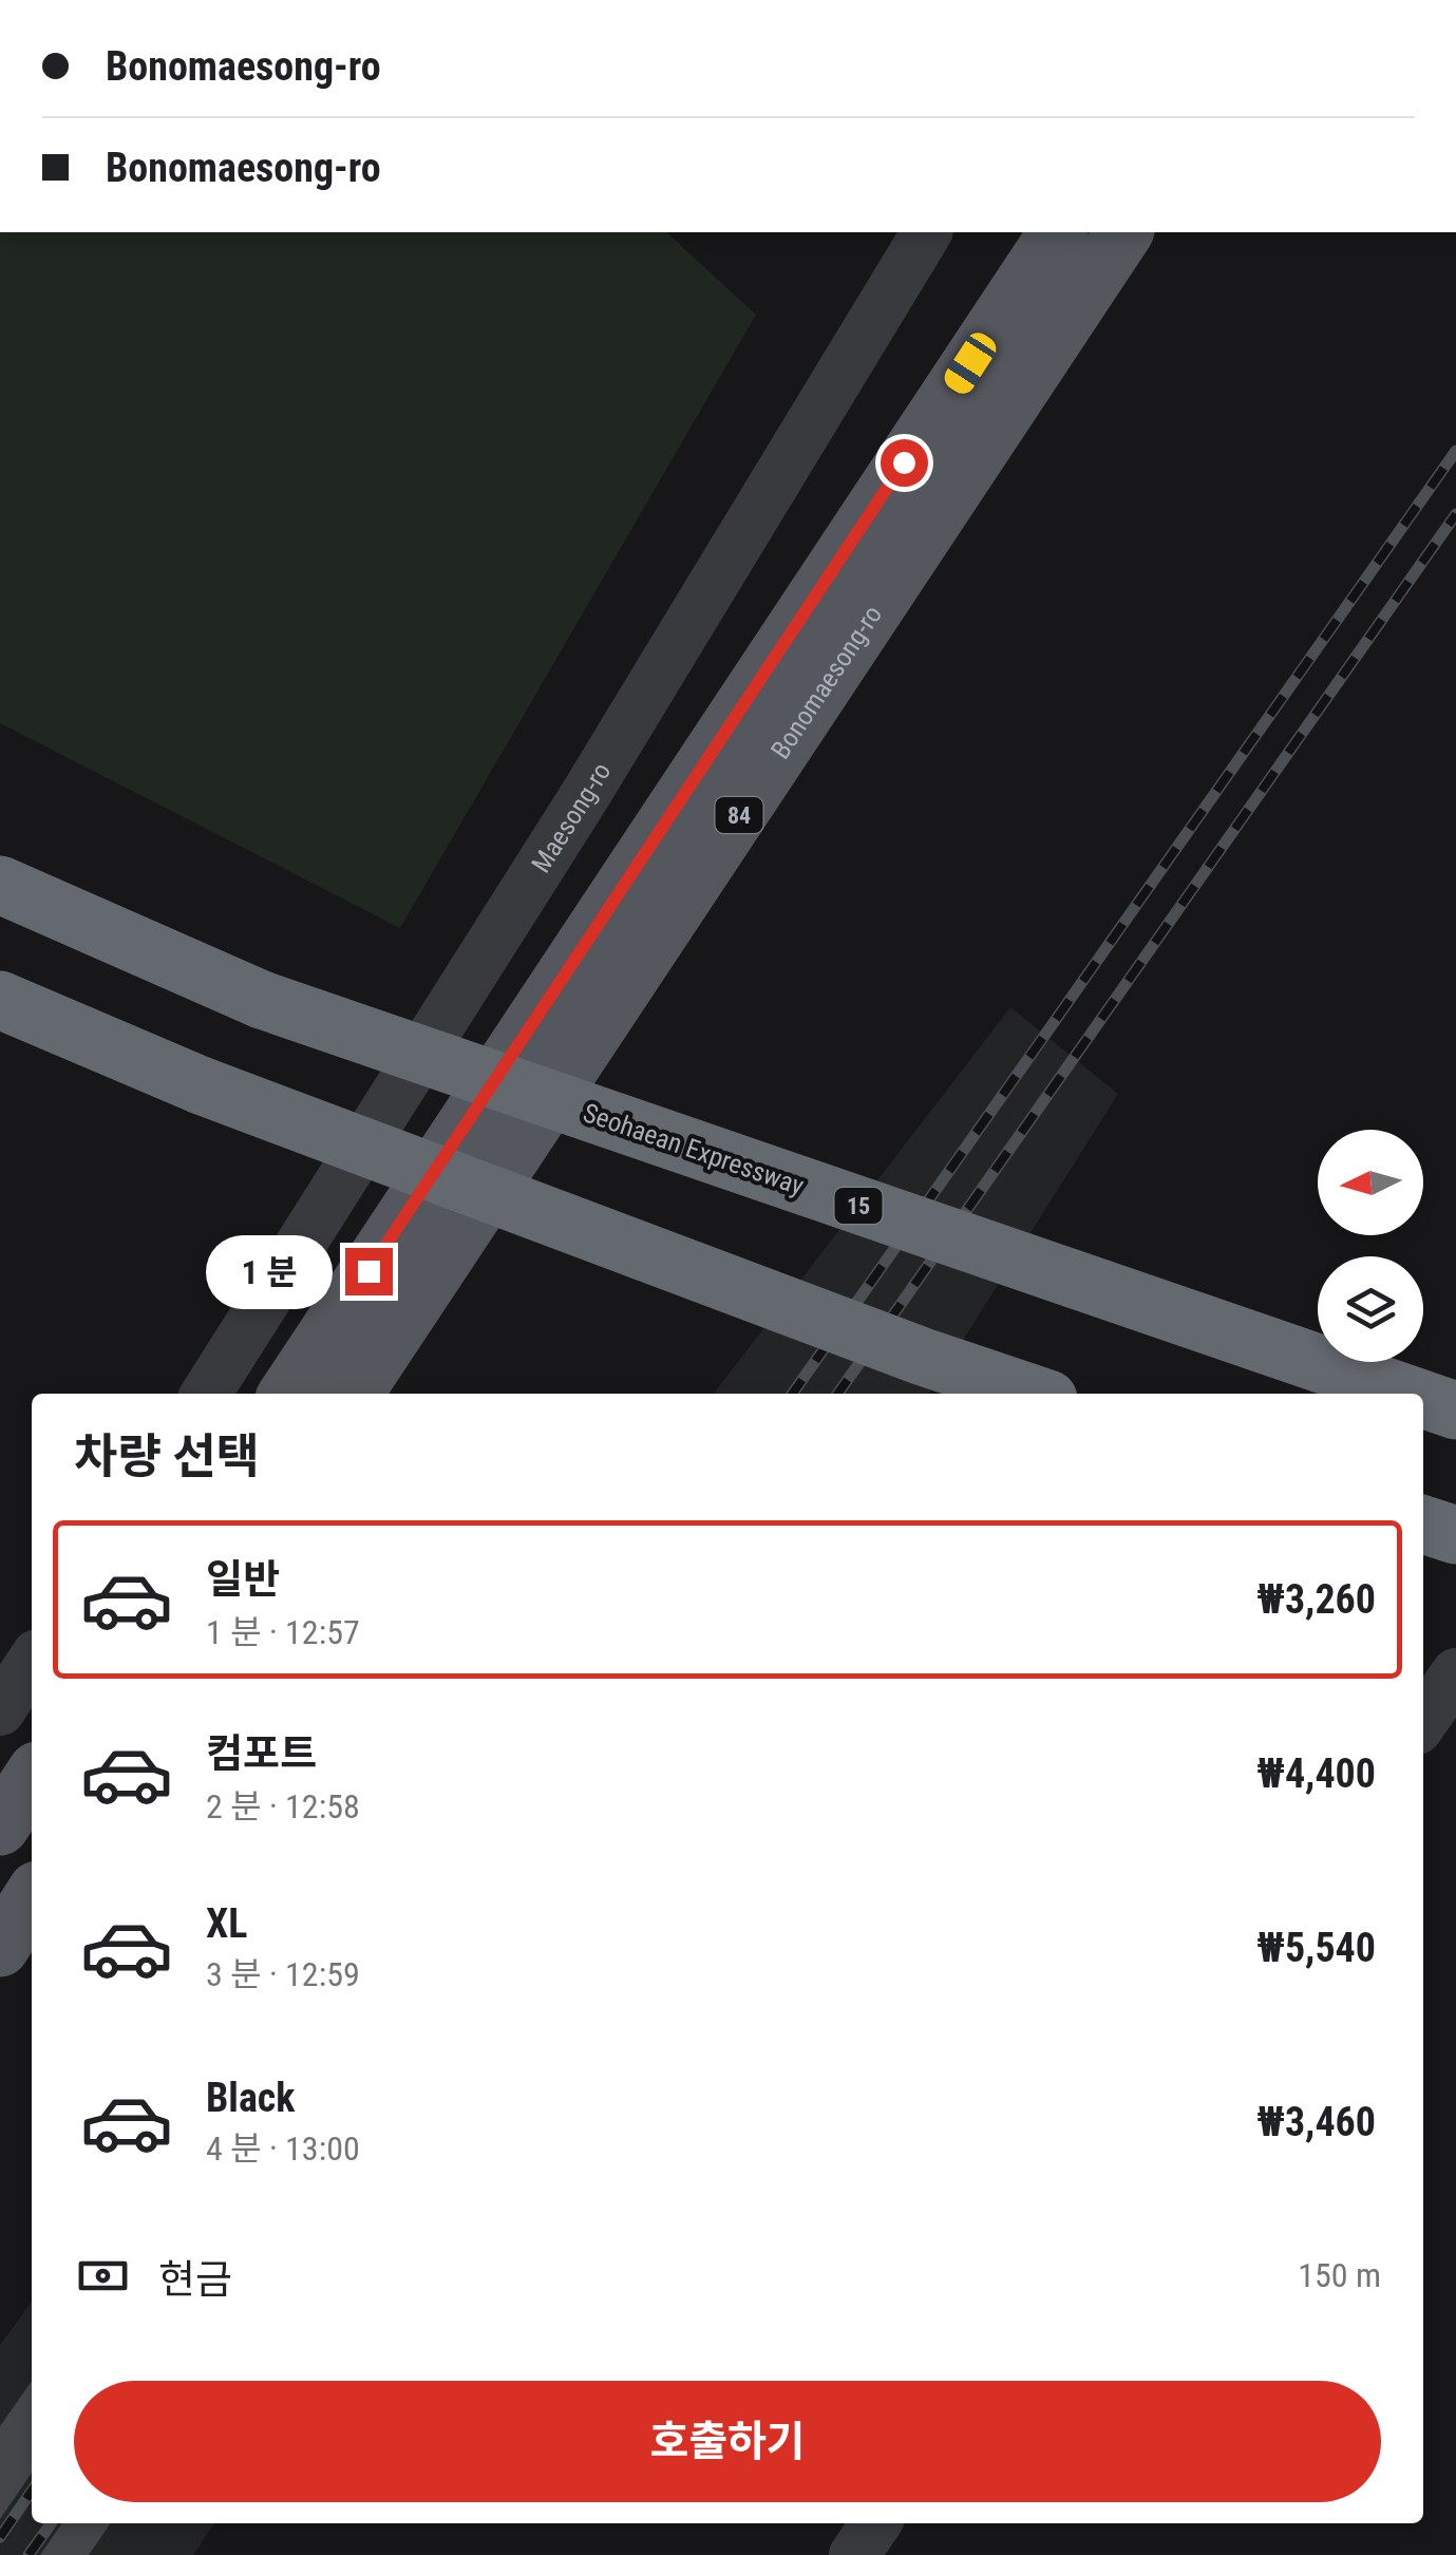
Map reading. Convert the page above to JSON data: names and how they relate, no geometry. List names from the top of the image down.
{
  "streets": {
    "highway": ["Seohaean Expressway", "15"],
    "main road": ["Bonomaesong-ro", "84"],
    "street": ["Maesong-ro"]
  },
  "north": "left",
  "page": {
    "banner": ["Bonomaesong-ro", "Bonomaesong-ro"],
    "bubble": "1 분",
    "heading": "차량 선택",
    "list": [
      {
        "name": "일반",
        "note": "1 분 · 12:57",
        "value": "₩3,260"
      },
      {
        "name": "컴포트",
        "note": "2 분 · 12:58",
        "value": "₩4,400"
      },
      {
        "name": "XL",
        "note": "3 분 · 12:59",
        "value": "₩5,540"
      },
      {
        "name": "Black",
        "note": "4 분 · 13:00",
        "value": "₩3,460"
      }
    ],
    "pay": ["현금", "150 m"],
    "buttons": "호출하기"
  }
}
